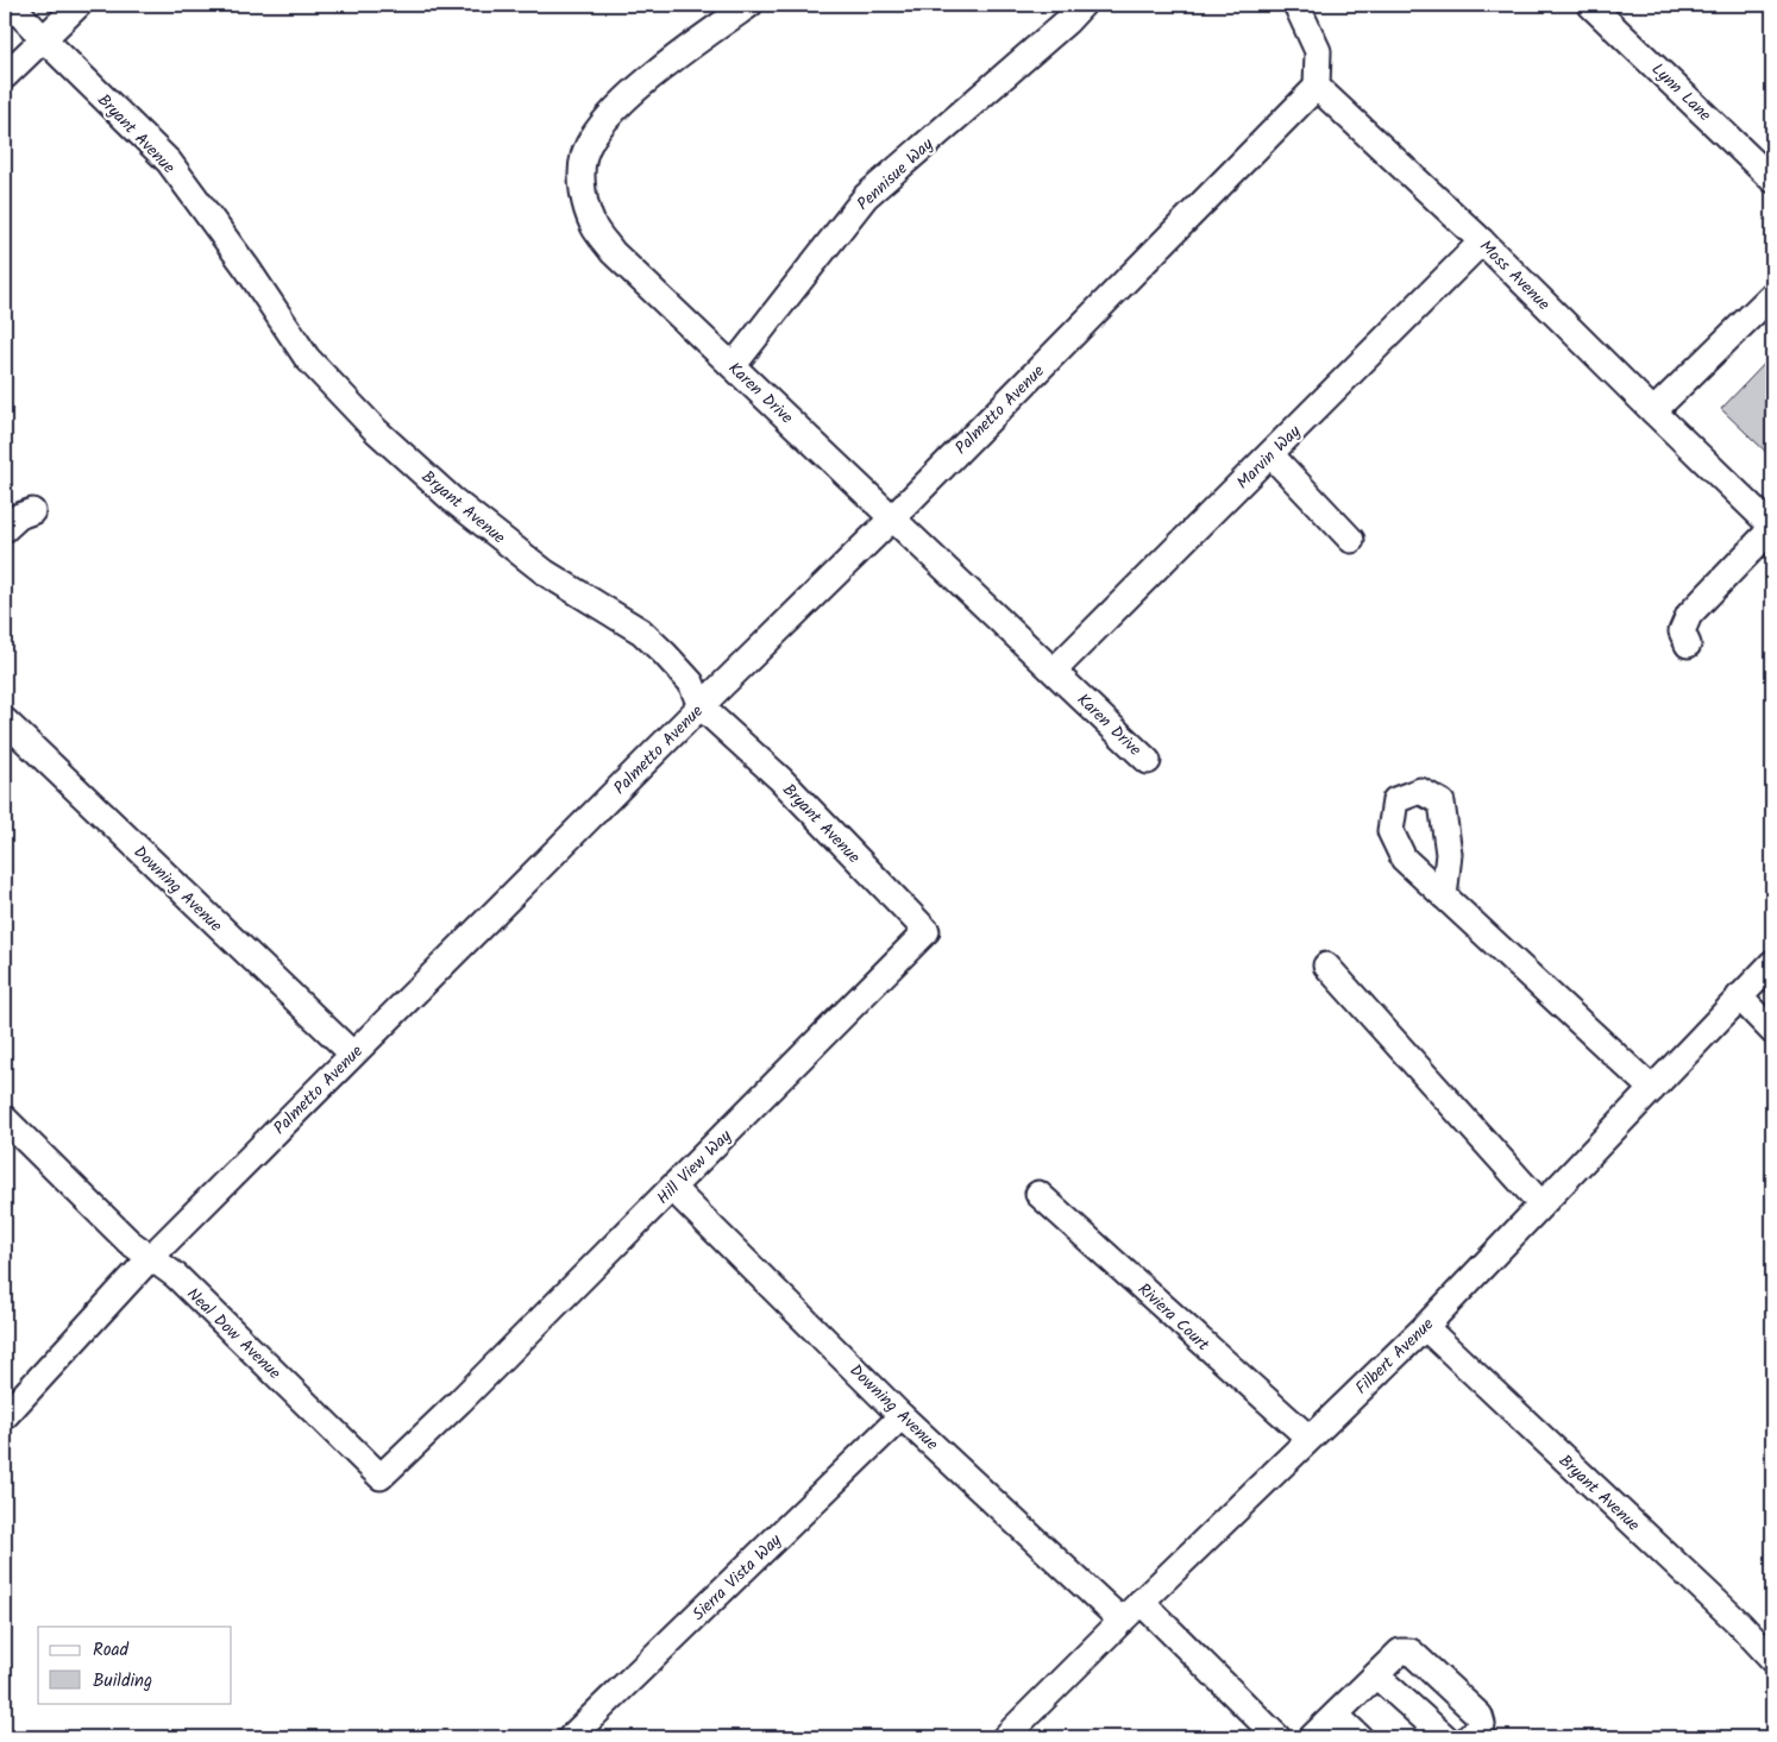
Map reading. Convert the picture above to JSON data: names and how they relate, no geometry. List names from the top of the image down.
{
  "streets": {
    "street": [
      "Lynn Lane",
      "Bryant Avenue",
      "Pennisue Way",
      "Moss Avenue",
      "Karen Drive",
      "Palmetto Avenue",
      "Marvin Way",
      "Downing Avenue",
      "Hill View Way",
      "Riviera Court",
      "Neal Dow Avenue",
      "Filbert Avenue",
      "Sierra Vista Way"
    ]
  },
  "crossings": [
    ["Bryant Avenue", "Palmetto Avenue"],
    ["Bryant Avenue", "Hill View Way"],
    ["Bryant Avenue", "Filbert Avenue"],
    ["Pennisue Way", "Karen Drive"],
    ["Moss Avenue", "Palmetto Avenue"],
    ["Moss Avenue", "Marvin Way"],
    ["Karen Drive", "Palmetto Avenue"],
    ["Karen Drive", "Marvin Way"],
    ["Palmetto Avenue", "Downing Avenue"],
    ["Palmetto Avenue", "Neal Dow Avenue"],
    ["Downing Avenue", "Hill View Way"],
    ["Downing Avenue", "Filbert Avenue"],
    ["Downing Avenue", "Sierra Vista Way"],
    ["Hill View Way", "Neal Dow Avenue"],
    ["Riviera Court", "Filbert Avenue"]
  ],
  "legend": ["Road", "Building"]
}
